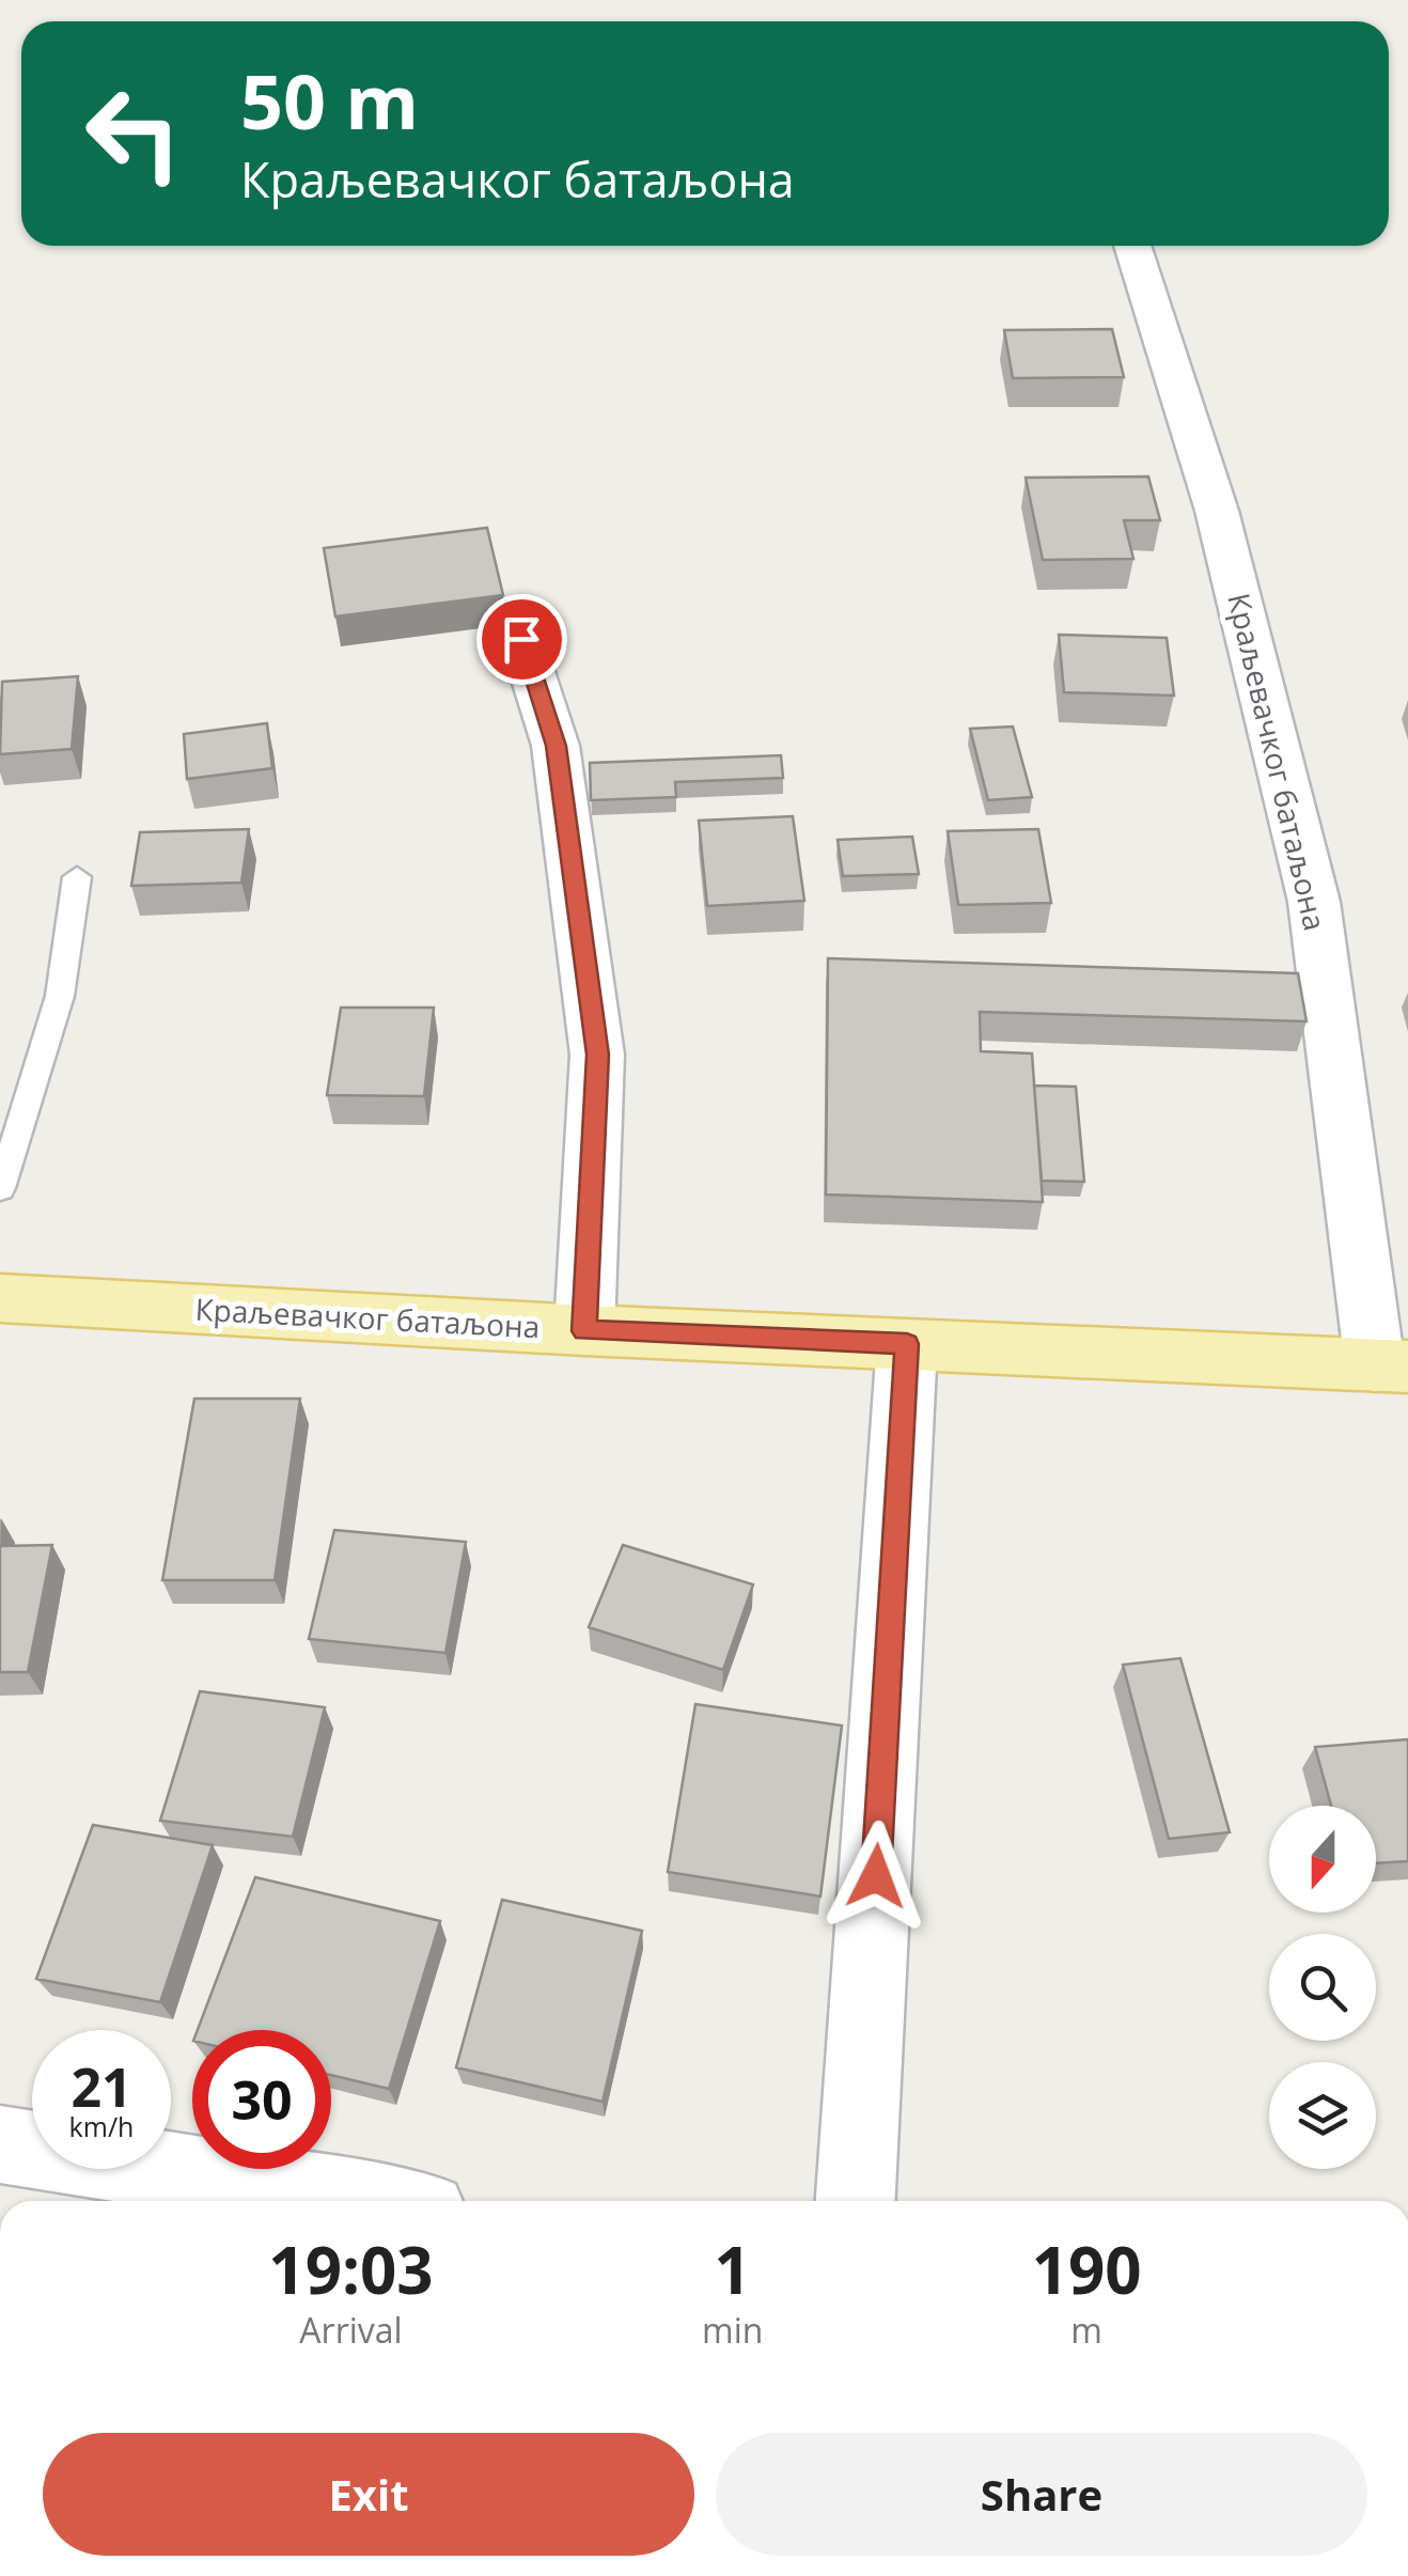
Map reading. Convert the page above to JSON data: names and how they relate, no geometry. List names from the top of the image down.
{
  "streets": {
    "main road": ["Краљевачког батаљона"]
  },
  "north": "bottom",
  "page": {
    "turn": ["50 m", "Краљевачког батаљона"],
    "speed": "21 km/h",
    "limit": "30",
    "eta": [
      "19:03",
      "Arrival",
      "1",
      "min",
      "190",
      "m"
    ],
    "buttons": ["Exit", "Share"]
  }
}
